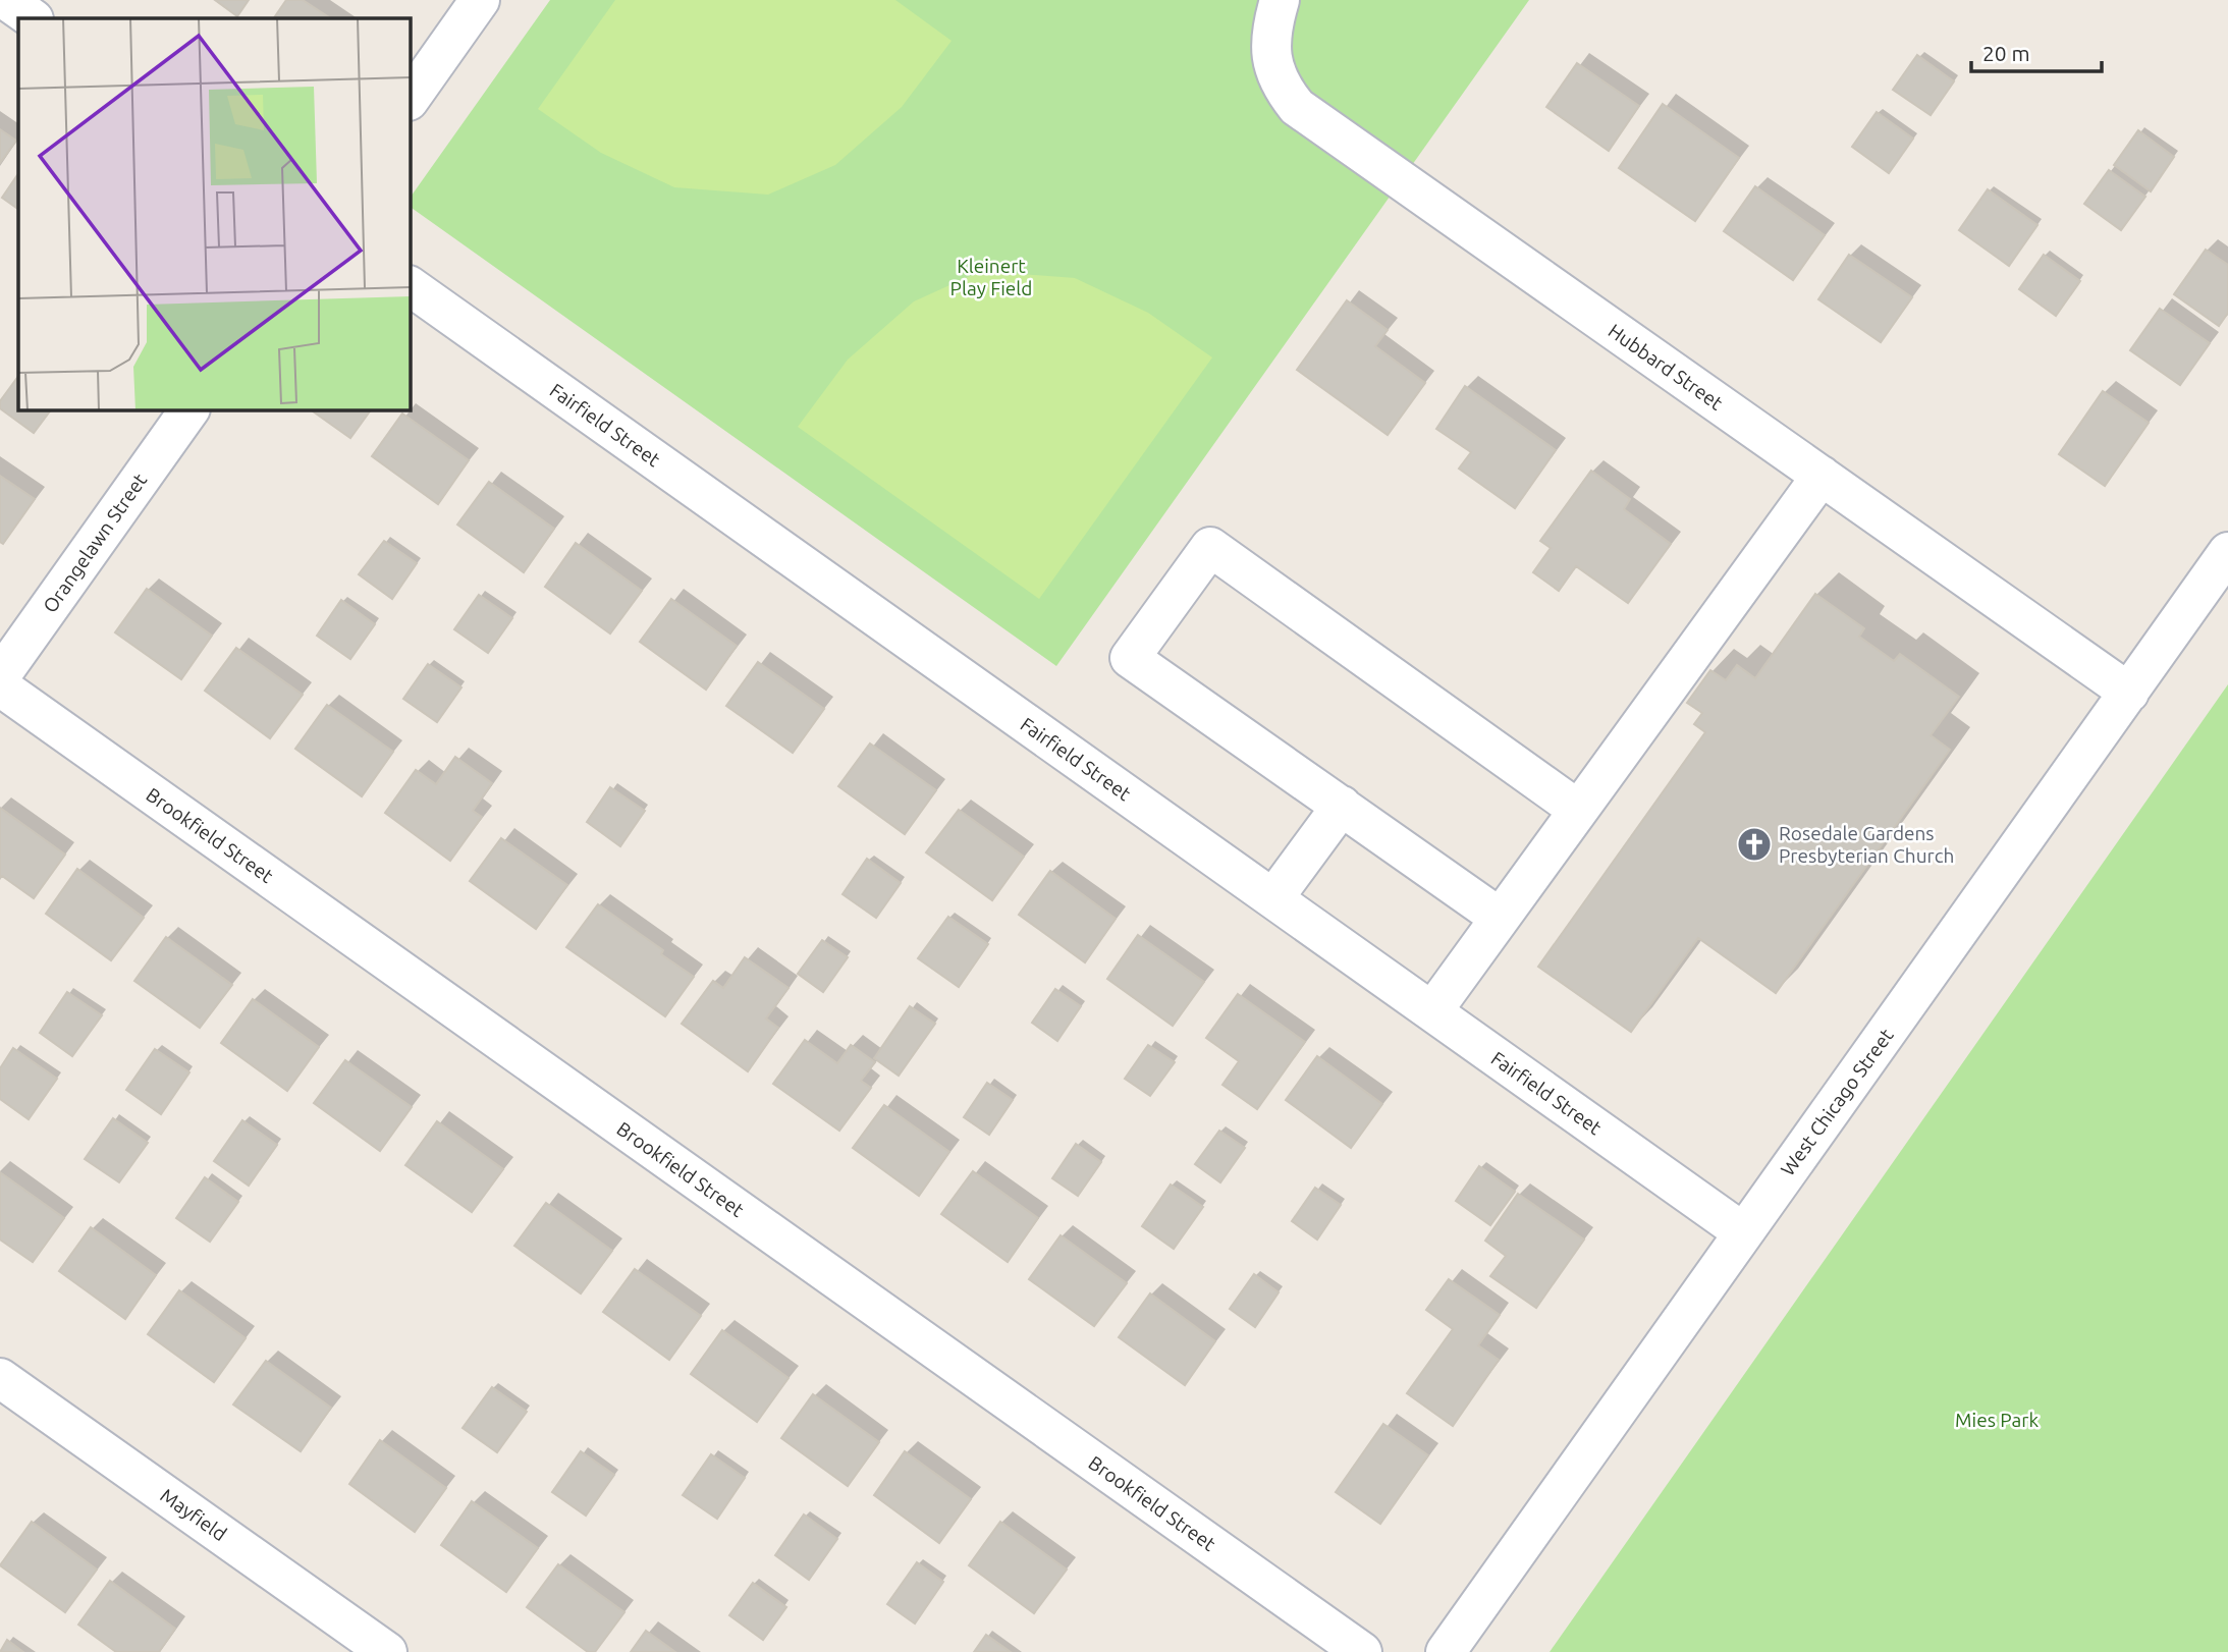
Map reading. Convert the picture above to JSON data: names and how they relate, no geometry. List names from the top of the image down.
{
  "streets": {
    "street": [
      "Hubbard Street",
      "Fairfield Street",
      "Orangelawn Street",
      "Brookfield Street",
      "West Chicago Street",
      "Mayfield"
    ]
  },
  "crossings": [
    ["Hubbard Street", "West Chicago Street"],
    ["Fairfield Street", "West Chicago Street"]
  ],
  "parks": ["Kleinert Play Field", "Mies Park"],
  "places": {
    "church": ["Rosedale Gardens Presbyterian Church"]
  },
  "scale_bar": "20 m"
}
